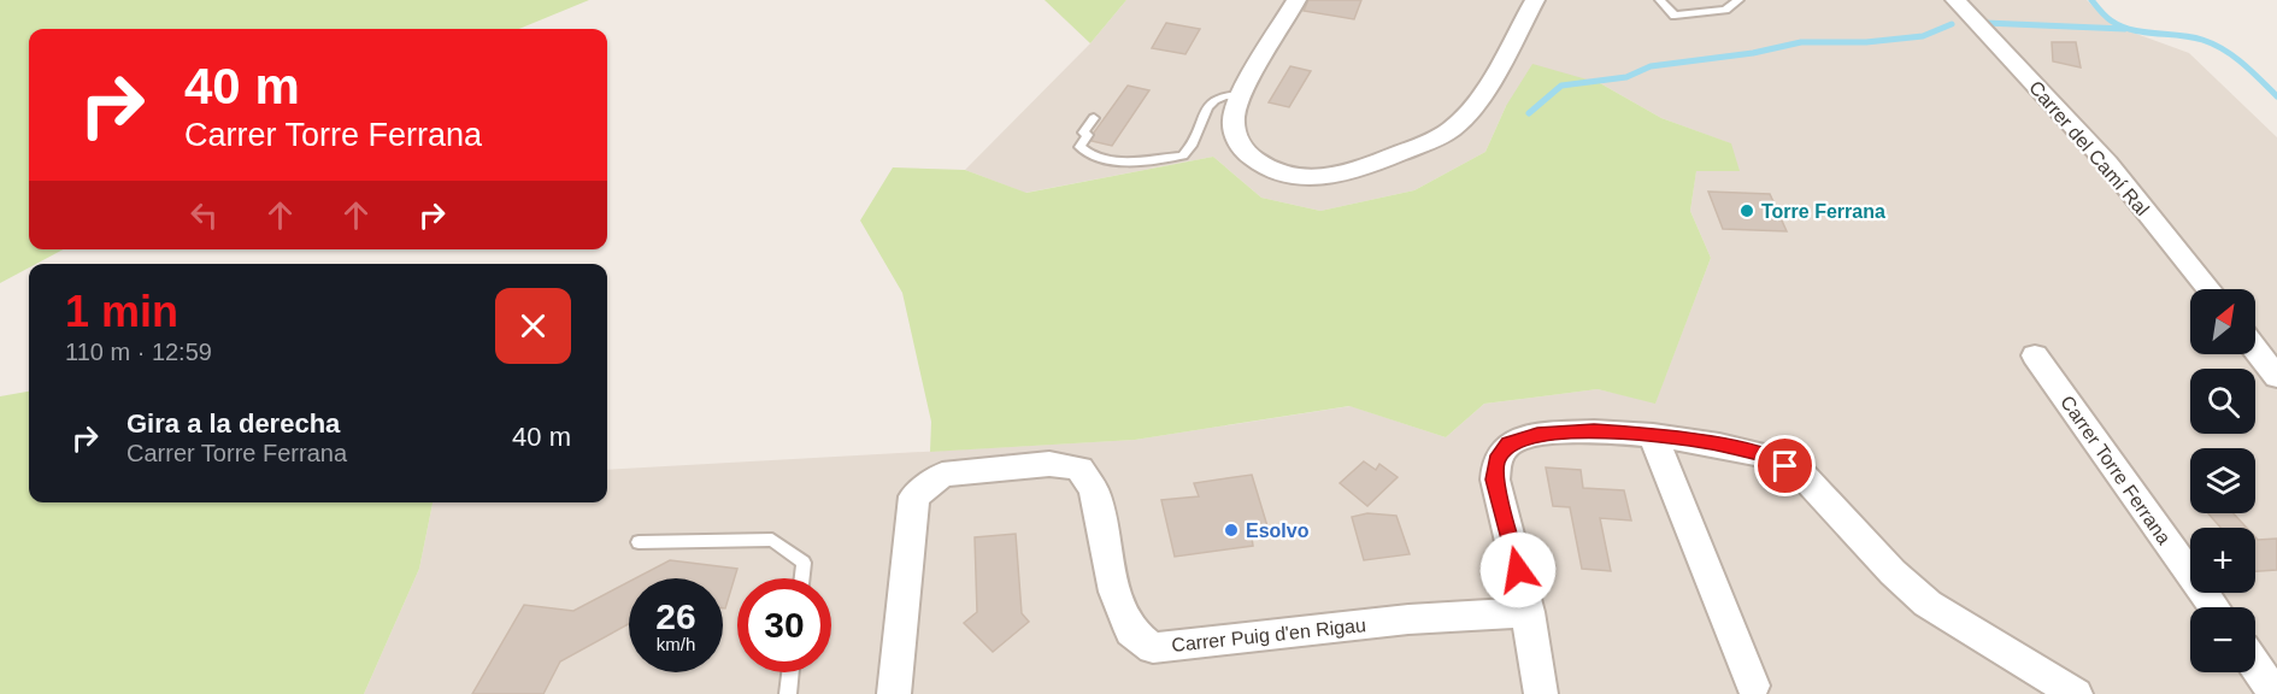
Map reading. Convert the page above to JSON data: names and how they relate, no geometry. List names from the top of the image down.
{
  "streets": {
    "street": ["Carrer del Camí Ral", "Carrer Torre Ferrana", "Carrer Puig d'en Rigau"]
  },
  "places": ["Torre Ferrana", "Esolvo"],
  "north": "top right",
  "page": {
    "turn": ["40 m", "Carrer Torre Ferrana"],
    "heading": ["1 min", "110 m · 12:59"],
    "map_buttons": ["+", "−"],
    "list": [
      {
        "name": "Gira a la derecha",
        "note": "Carrer Torre Ferrana",
        "value": "40 m"
      }
    ],
    "speed": "26 km/h",
    "limit": "30"
  }
}
